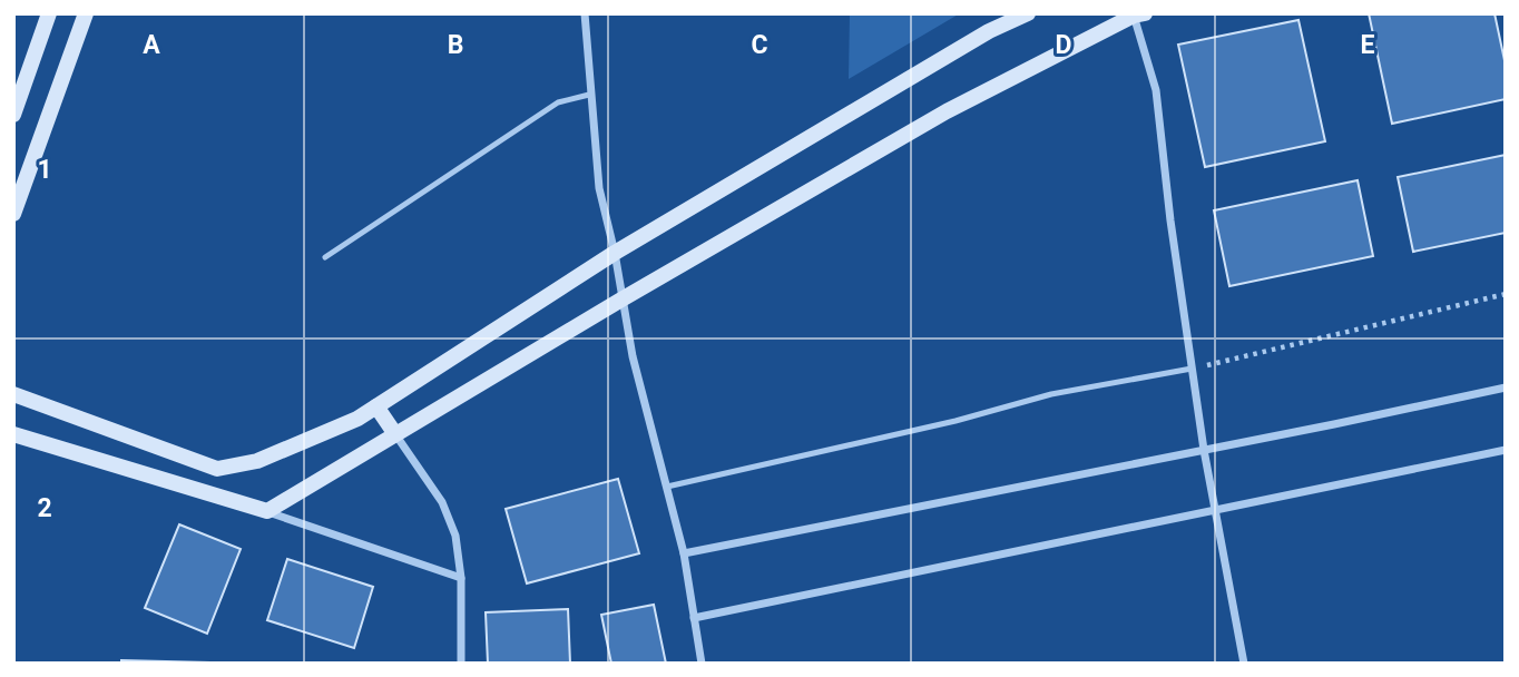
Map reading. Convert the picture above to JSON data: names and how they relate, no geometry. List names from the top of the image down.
{
  "grid": {
    "columns": [
      "A",
      "B",
      "C",
      "D",
      "E"
    ],
    "rows": ["1", "2"]
  }
}
